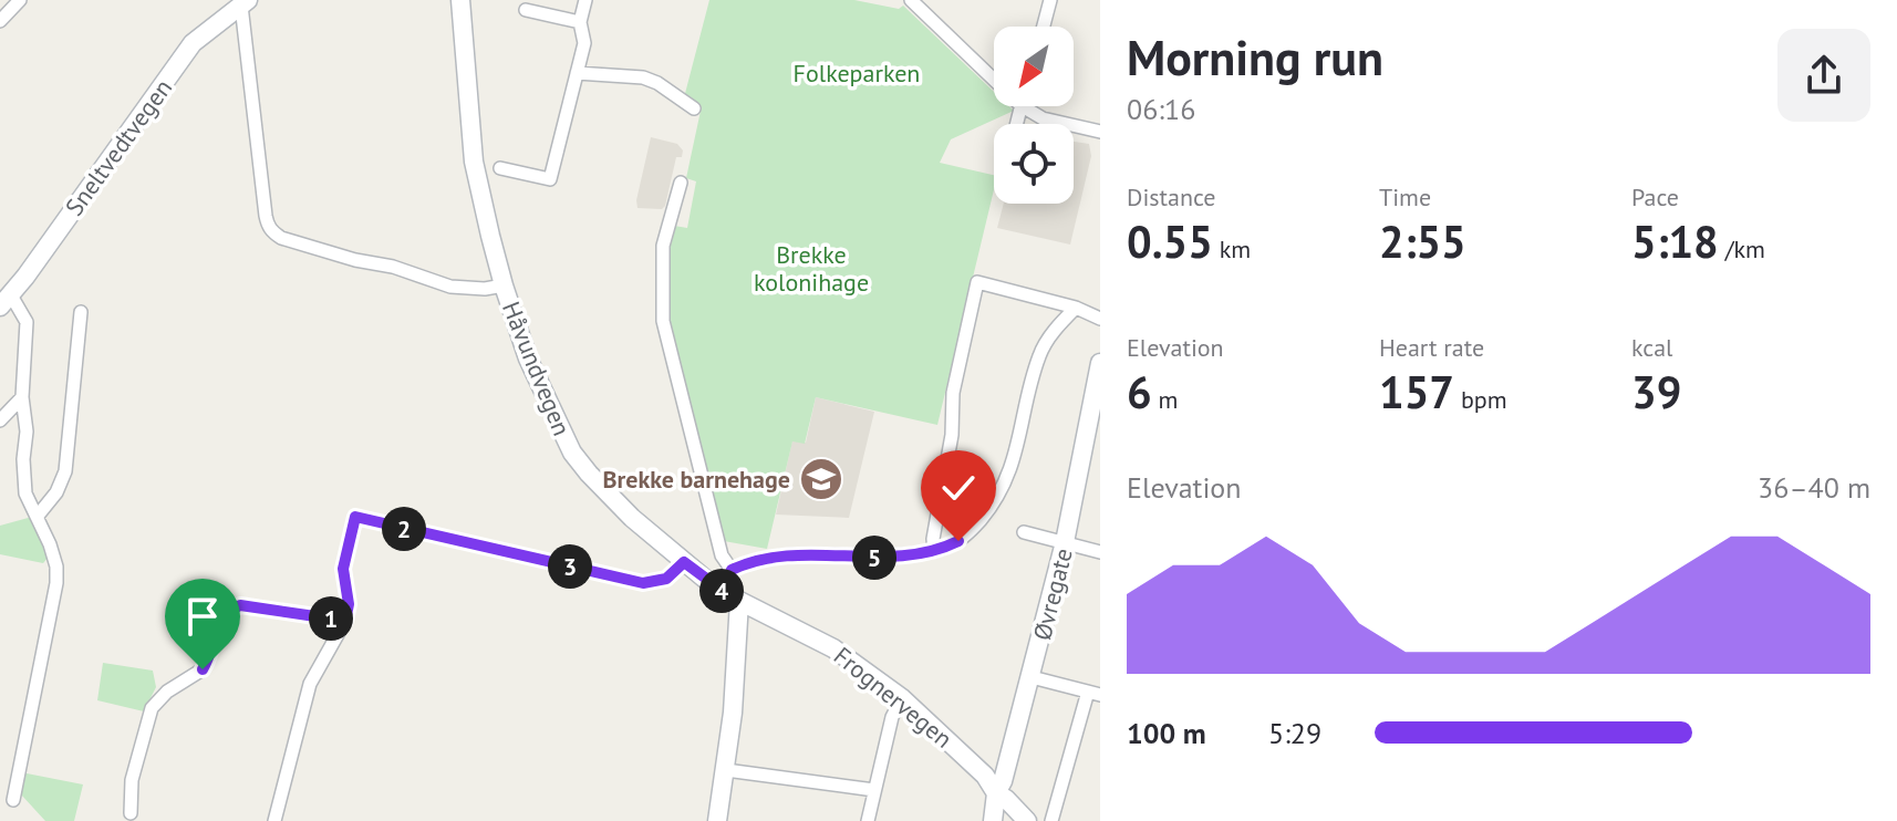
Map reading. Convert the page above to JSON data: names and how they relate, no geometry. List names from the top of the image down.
{
  "streets": {
    "main road": [
      "Sneltvedtvegen",
      "Håvundvegen",
      "Øvregate",
      "Frognervegen"
    ]
  },
  "crossings": [
    ["Håvundvegen", "Frognervegen"],
    ["Øvregate", "Frognervegen"]
  ],
  "parks": ["Folkeparken", "Brekke kolonihage"],
  "places": {
    "school or university": ["Brekke barnehage"]
  },
  "north": "bottom left",
  "page": {
    "heading": ["Morning run", "06:16"],
    "stats": [
      ["Distance", "0.55 km"],
      ["Time", "2:55"],
      ["Pace", "5:18 /km"],
      ["Elevation", "6 m"],
      ["Heart rate", "157 bpm"],
      ["kcal", "39"]
    ],
    "chart": ["Elevation", "36–40 m"],
    "pins": [
      "2",
      "5",
      "3",
      "4",
      "1"
    ],
    "list": [
      {
        "name": "100 m",
        "note": "5:29"
      }
    ]
  }
}
